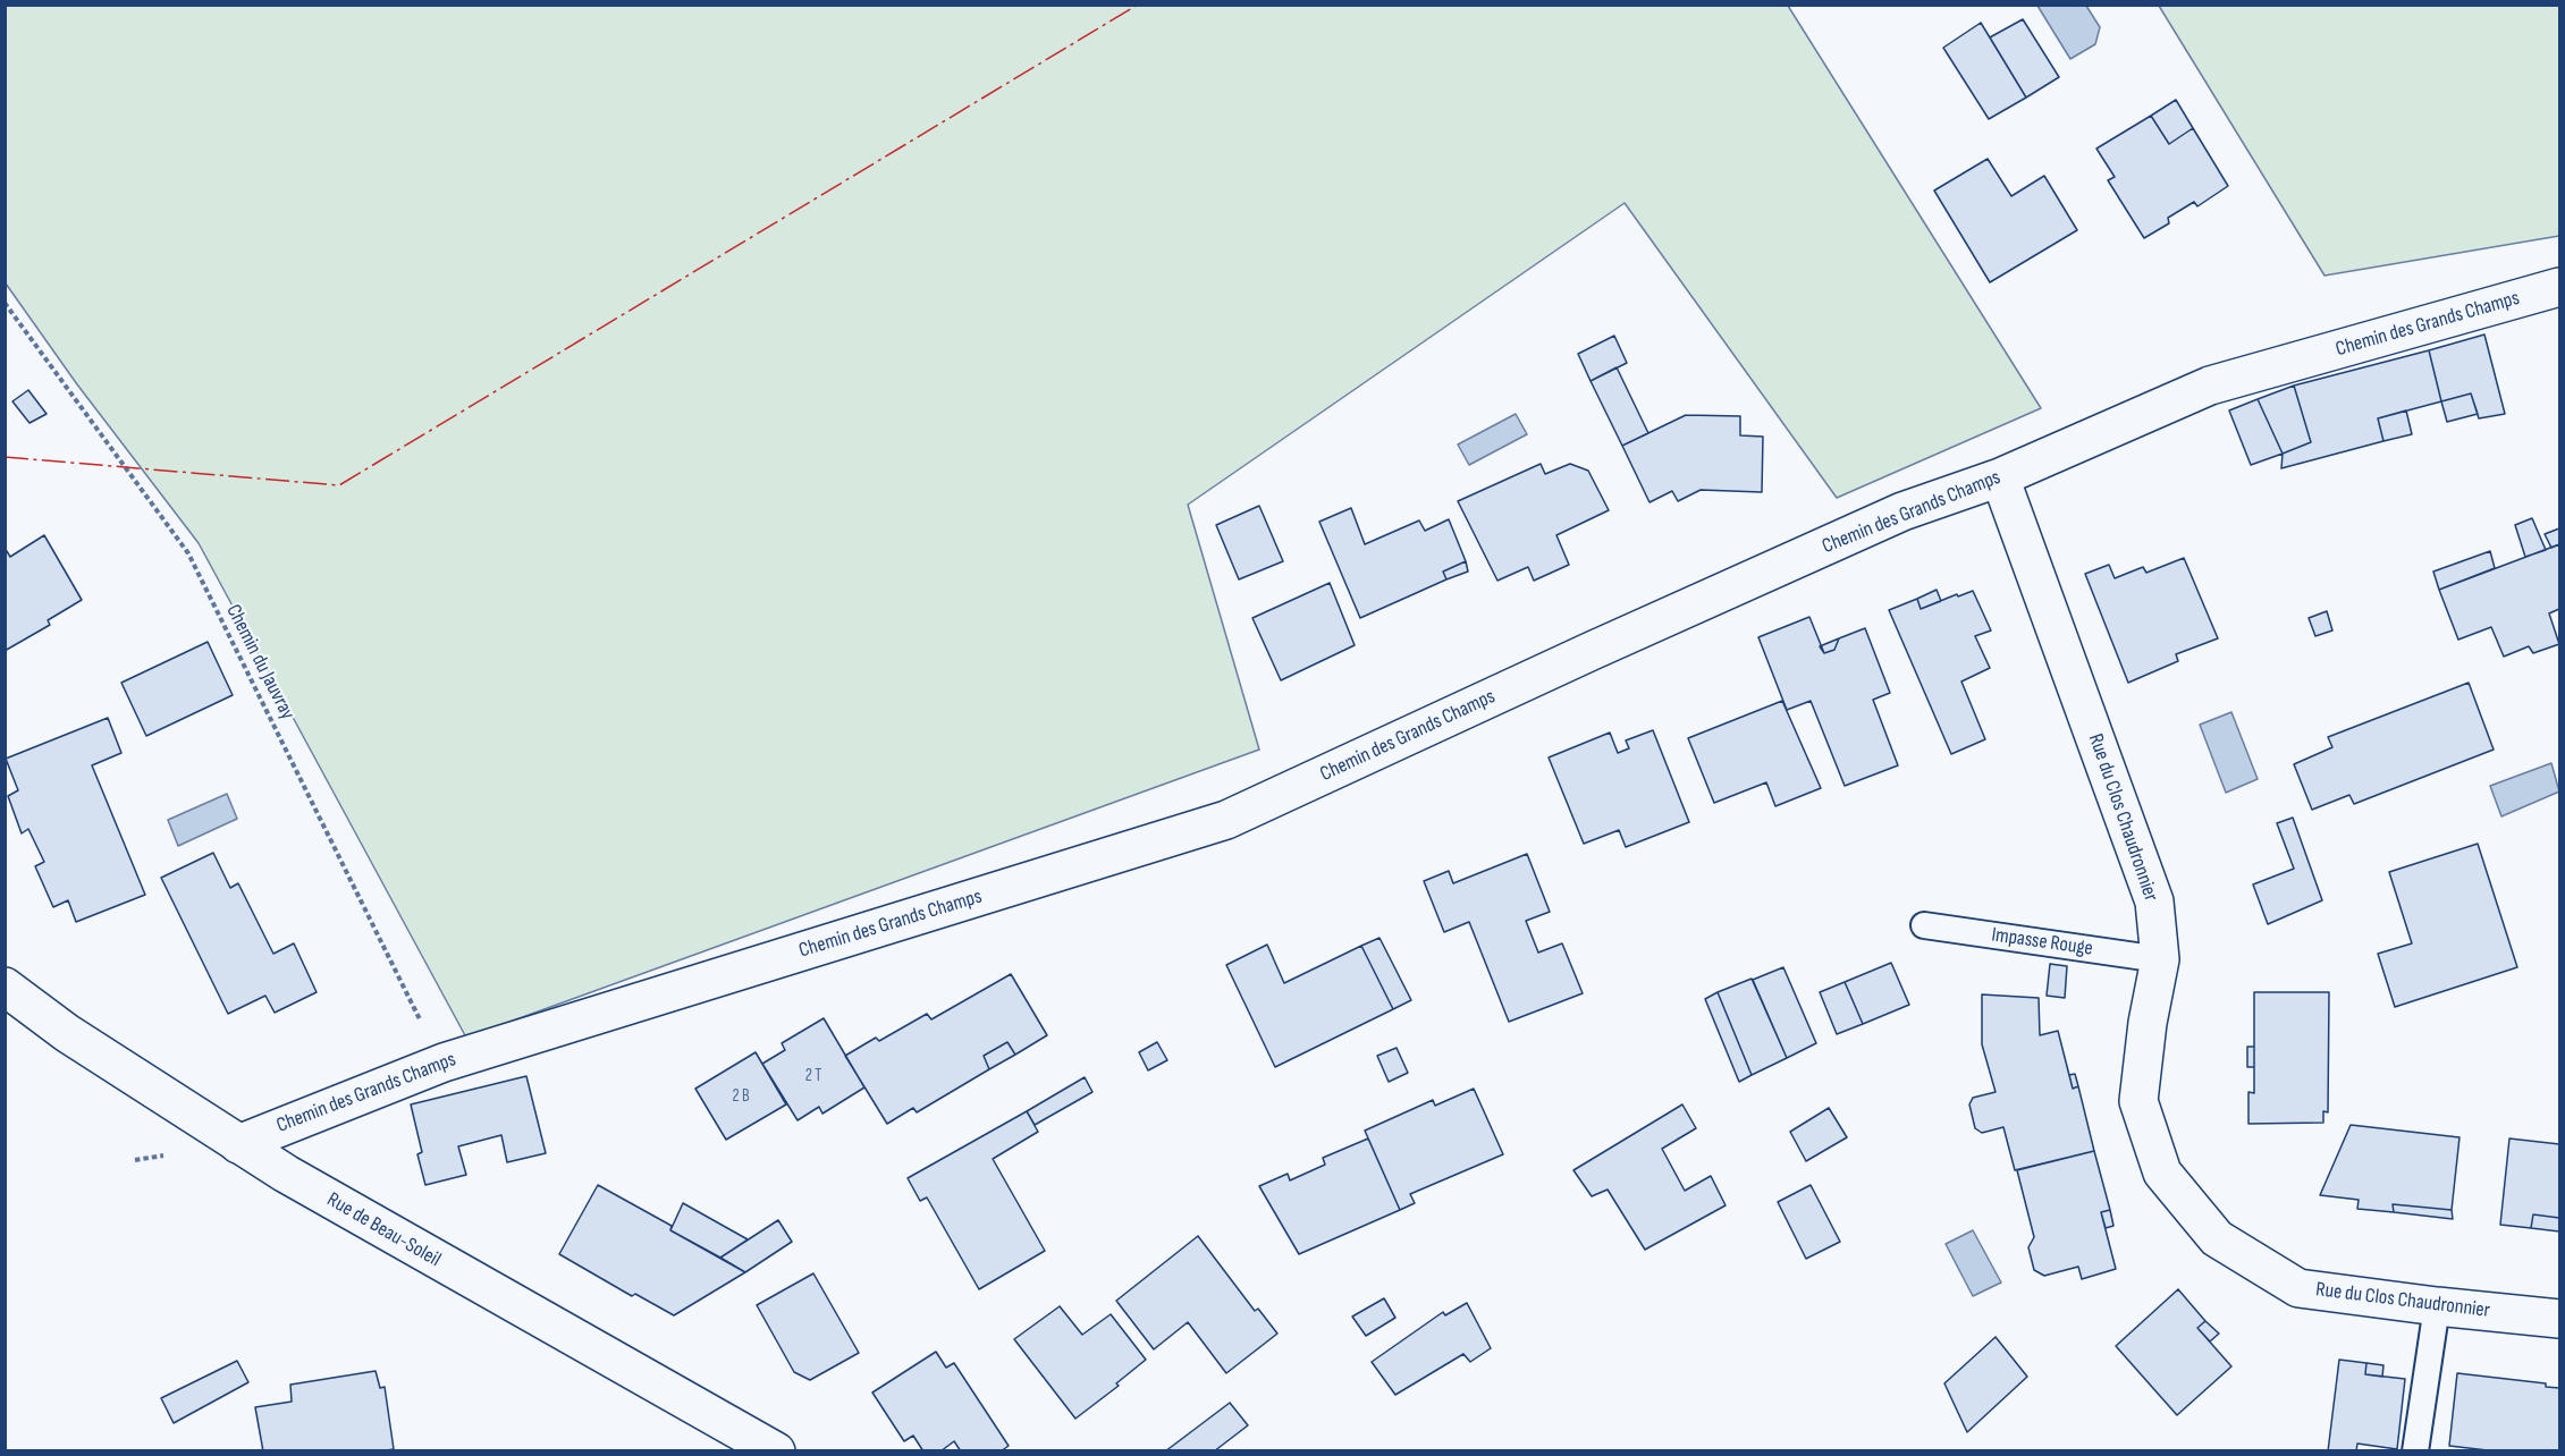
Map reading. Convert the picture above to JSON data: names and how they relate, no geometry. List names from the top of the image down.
{
  "streets": {
    "street": ["Chemin des Grands Champs", "Rue du Clos Chaudronnier", "Rue de Beau-Soleil"],
    "lane": ["Impasse Rouge"],
    "path": ["Chemin du Jauvray"]
  },
  "crossings": [
    ["Chemin des Grands Champs", "Chemin du Jauvray"],
    ["Chemin des Grands Champs", "Rue du Clos Chaudronnier"],
    ["Chemin des Grands Champs", "Rue de Beau-Soleil"],
    ["Rue du Clos Chaudronnier", "Impasse Rouge"]
  ],
  "house_numbers": ["2 T", "2 B"]
}
